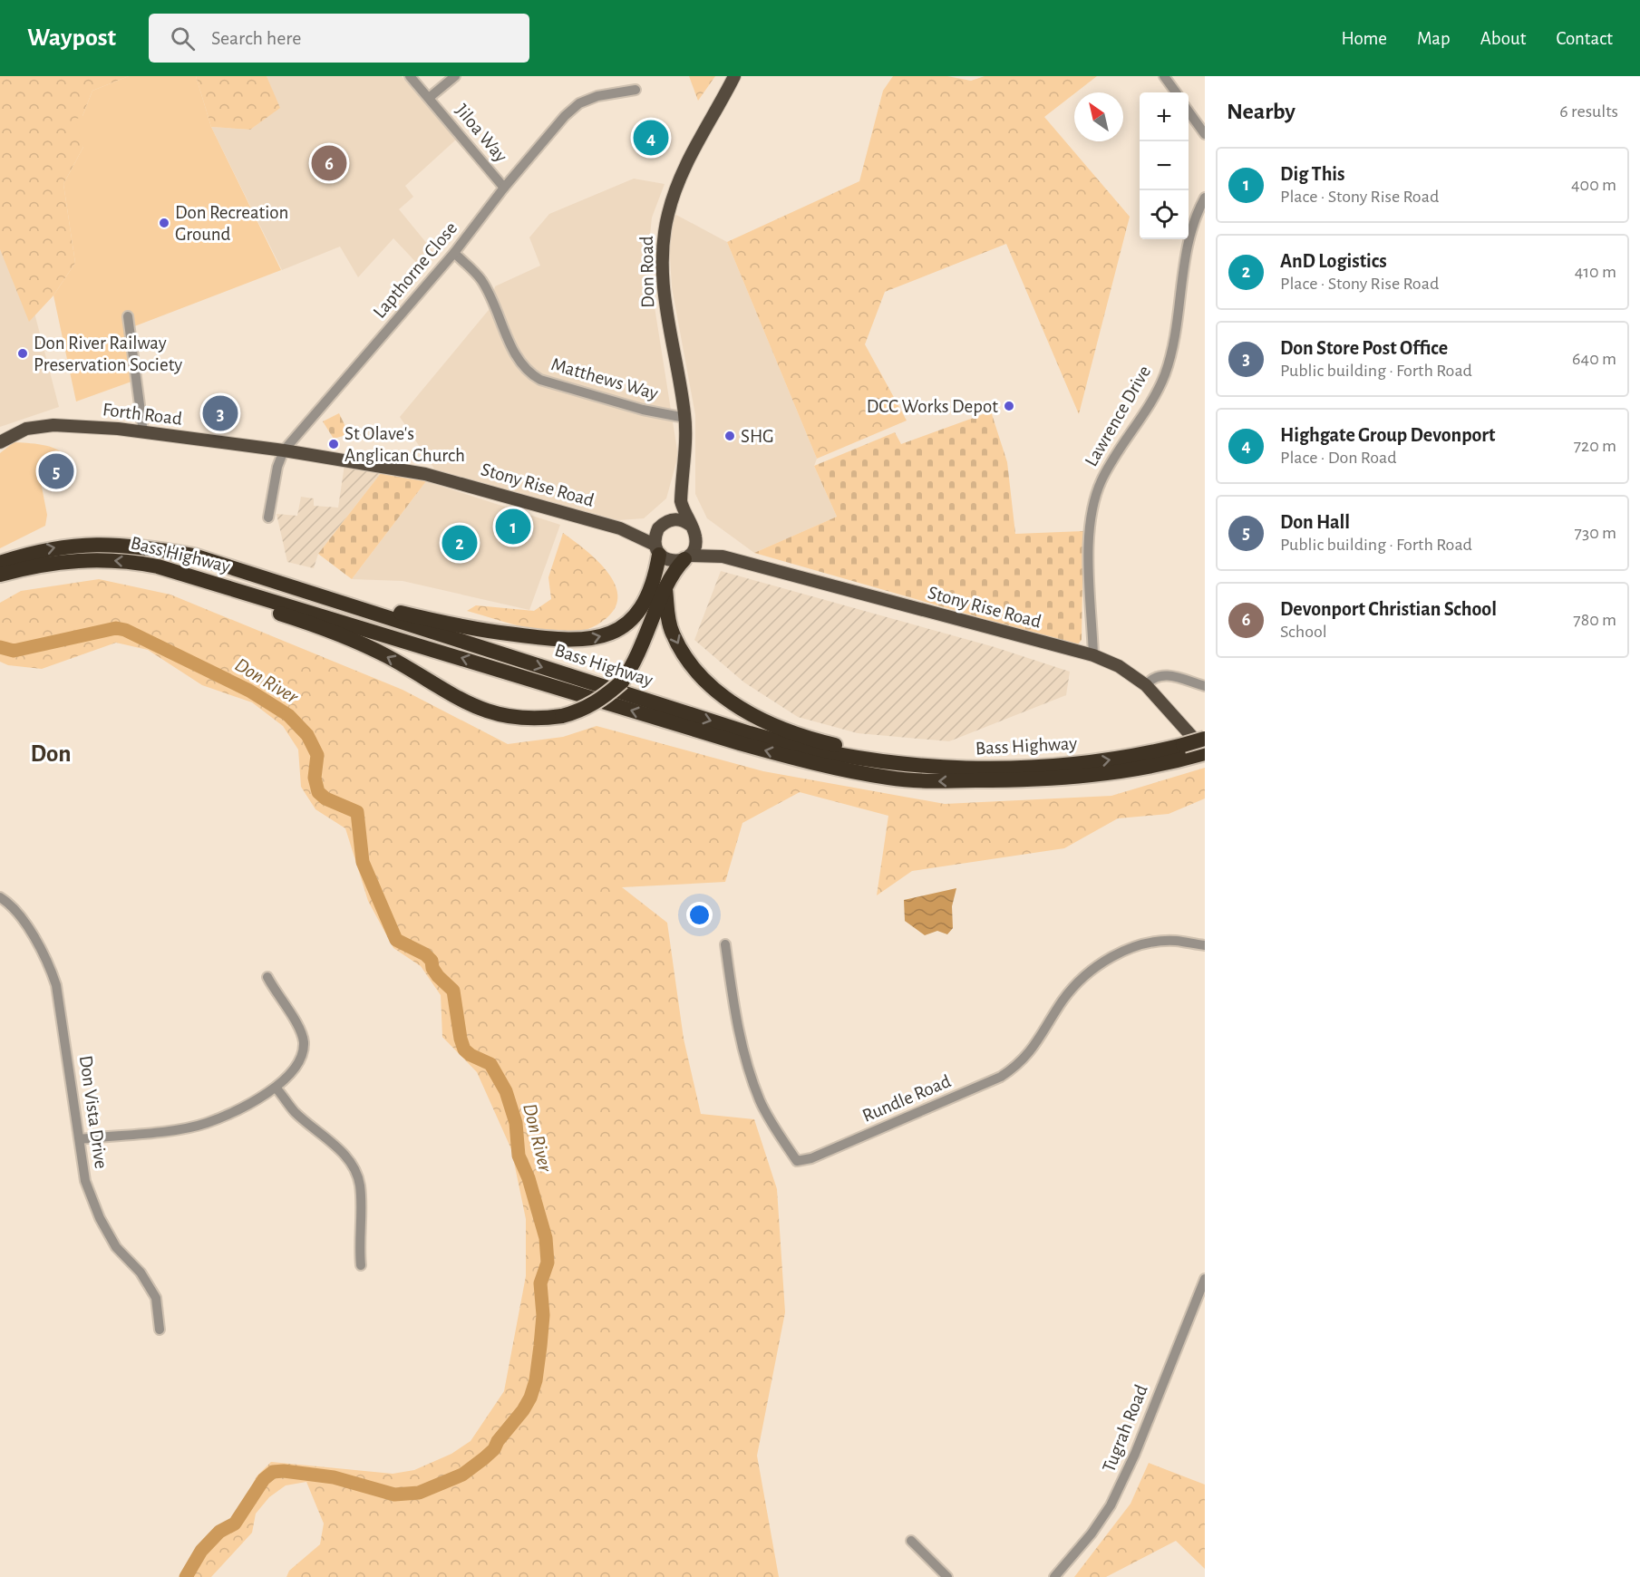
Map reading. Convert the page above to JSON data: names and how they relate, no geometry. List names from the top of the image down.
{
  "streets": {
    "highway": ["Bass Highway"],
    "main road": ["Don Road", "Forth Road", "Stony Rise Road"],
    "street": [
      "Jiloa Way",
      "Lapthorne Close",
      "Matthews Way",
      "Lawrence Drive",
      "Rundle Road",
      "Don Vista Drive",
      "Tugrah Road"
    ]
  },
  "crossings": [
    ["Jiloa Way", "Lapthorne Close"],
    ["Lapthorne Close", "Matthews Way"],
    ["Lapthorne Close", "Forth Road"],
    ["Lapthorne Close", "Stony Rise Road"],
    ["Don Road", "Matthews Way"],
    ["Don Road", "Stony Rise Road"],
    ["Forth Road", "Stony Rise Road"],
    ["Lawrence Drive", "Stony Rise Road"],
    ["Stony Rise Road", "Bass Highway"]
  ],
  "districts": ["Don"],
  "water": ["Don River"],
  "places": [
    "Don Recreation Ground",
    "Don River Railway Preservation Society",
    "DCC Works Depot",
    "SHG",
    "St Olave's Anglican Church"
  ],
  "north": "top left",
  "page": {
    "header": "Waypost",
    "search": "Search here",
    "nav": [
      "Home",
      "Map",
      "About",
      "Contact"
    ],
    "heading": ["Nearby", "6 results"],
    "map_buttons": ["+", "−"],
    "pins": [
      "4",
      "6",
      "3",
      "5",
      "1",
      "2"
    ],
    "list": [
      {
        "mark": "1",
        "name": "Dig This",
        "note": "Place · Stony Rise Road",
        "value": "400 m"
      },
      {
        "mark": "2",
        "name": "AnD Logistics",
        "note": "Place · Stony Rise Road",
        "value": "410 m"
      },
      {
        "mark": "3",
        "name": "Don Store Post Office",
        "note": "Public building · Forth Road",
        "value": "640 m"
      },
      {
        "mark": "4",
        "name": "Highgate Group Devonport",
        "note": "Place · Don Road",
        "value": "720 m"
      },
      {
        "mark": "5",
        "name": "Don Hall",
        "note": "Public building · Forth Road",
        "value": "730 m"
      },
      {
        "mark": "6",
        "name": "Devonport Christian School",
        "note": "School",
        "value": "780 m"
      }
    ]
  }
}
